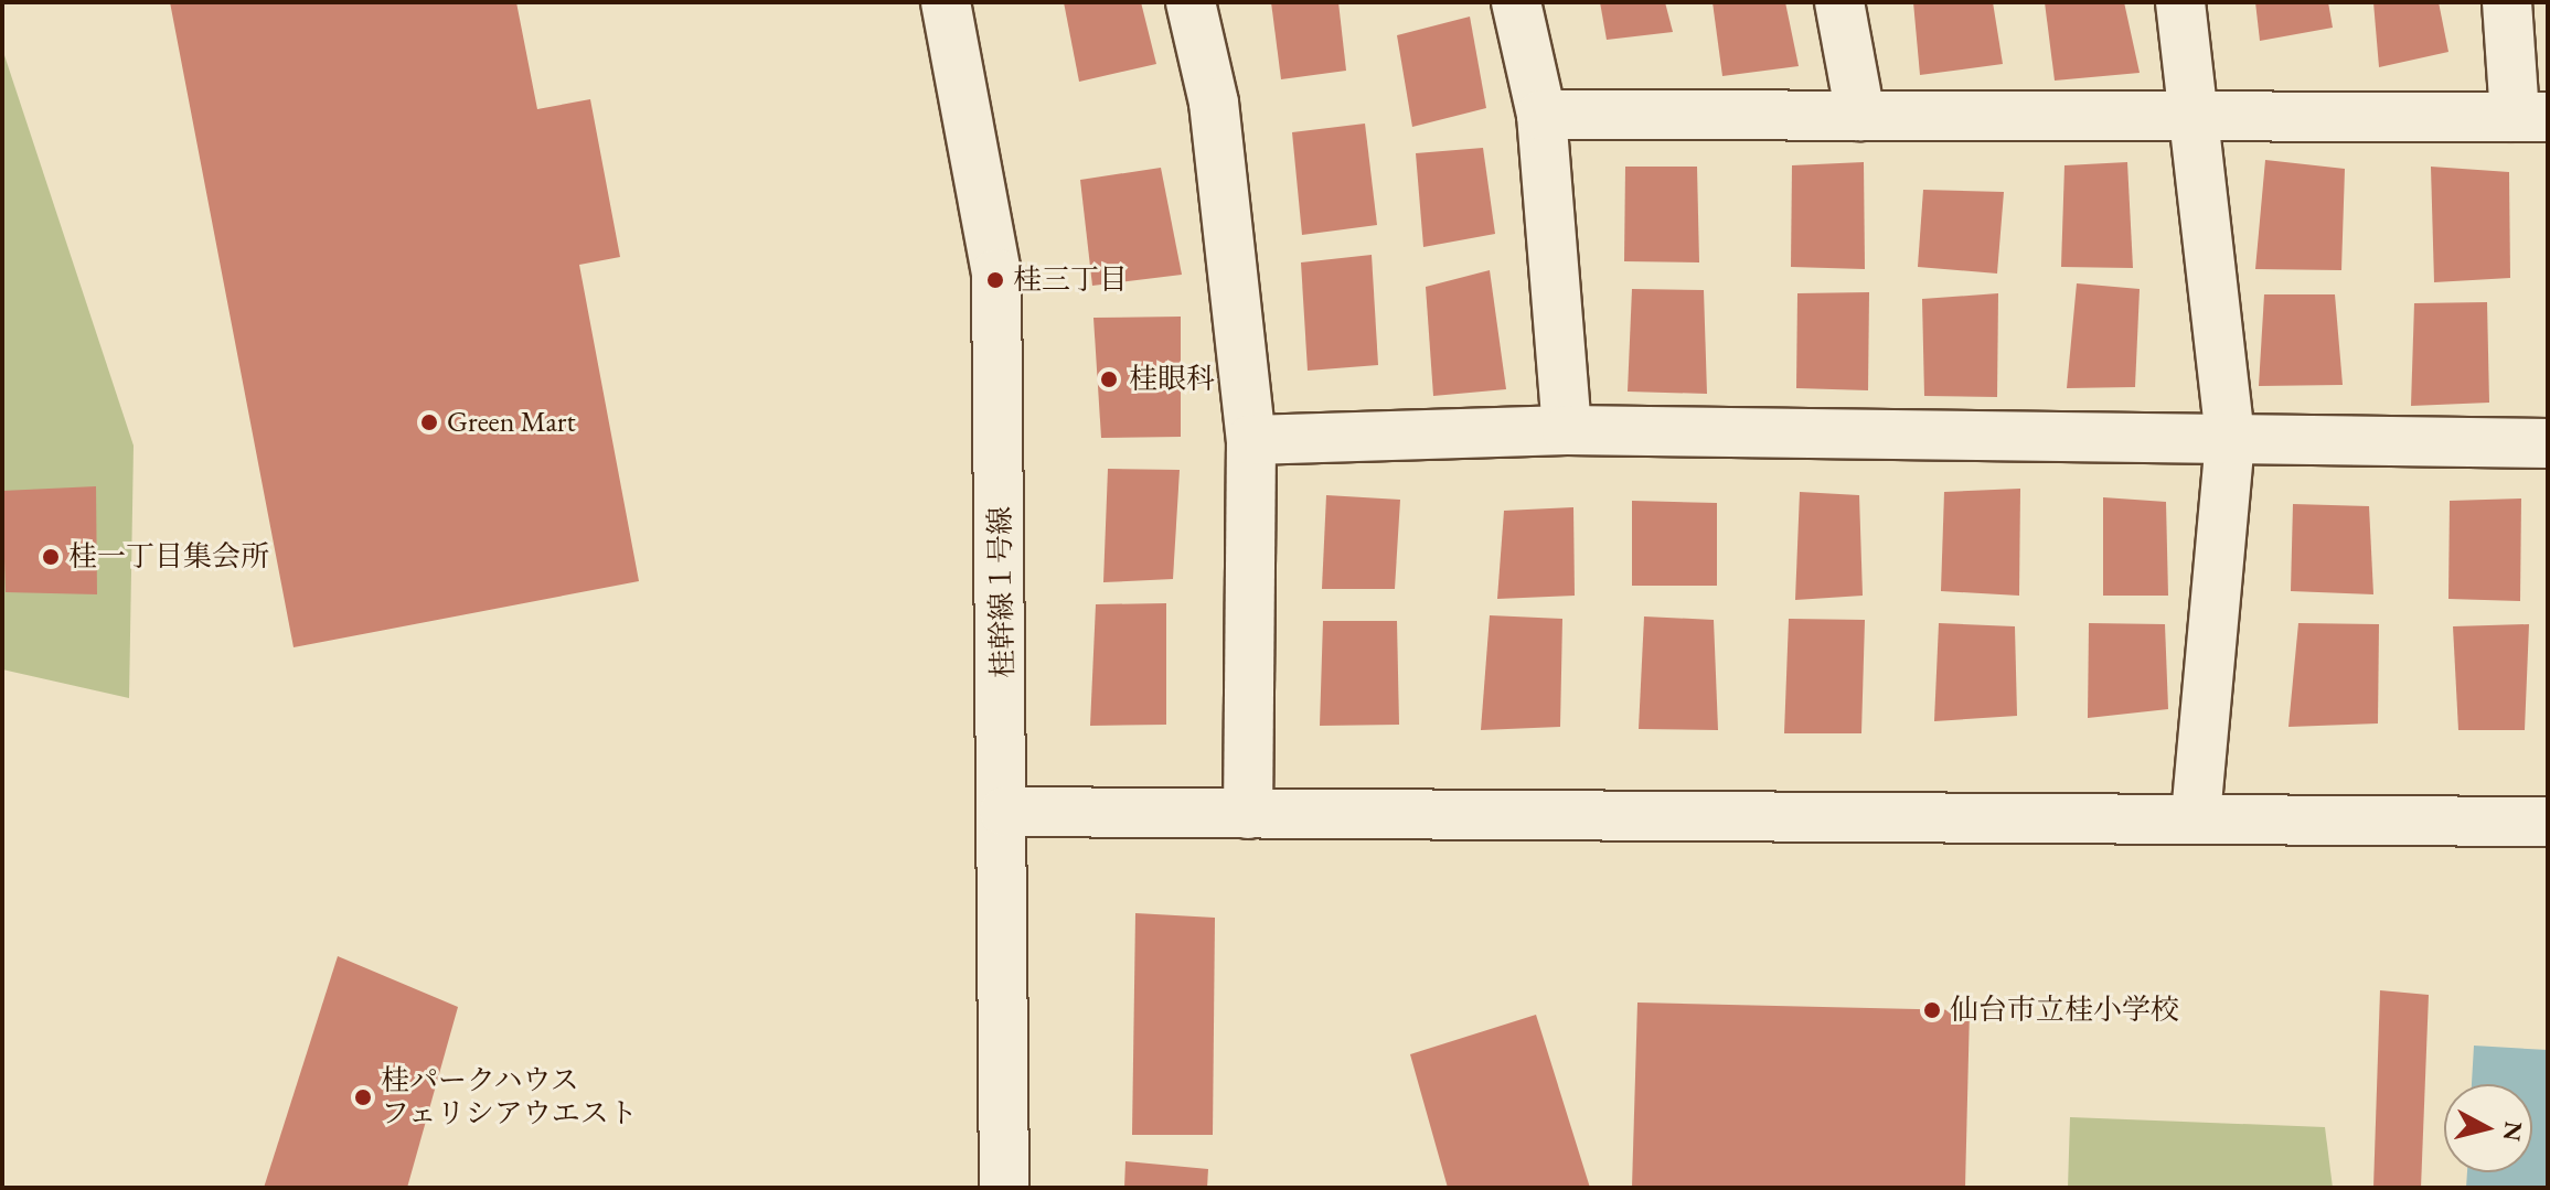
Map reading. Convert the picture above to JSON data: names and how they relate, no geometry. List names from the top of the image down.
{
  "streets": {
    "street": ["桂幹線１号線"]
  },
  "places": [
    "桂三丁目",
    "桂眼科",
    "Green Mart",
    "桂一丁目集会所",
    "仙台市立桂小学校",
    "桂パークハウス フェリシアウエスト"
  ],
  "north": "right"
}
